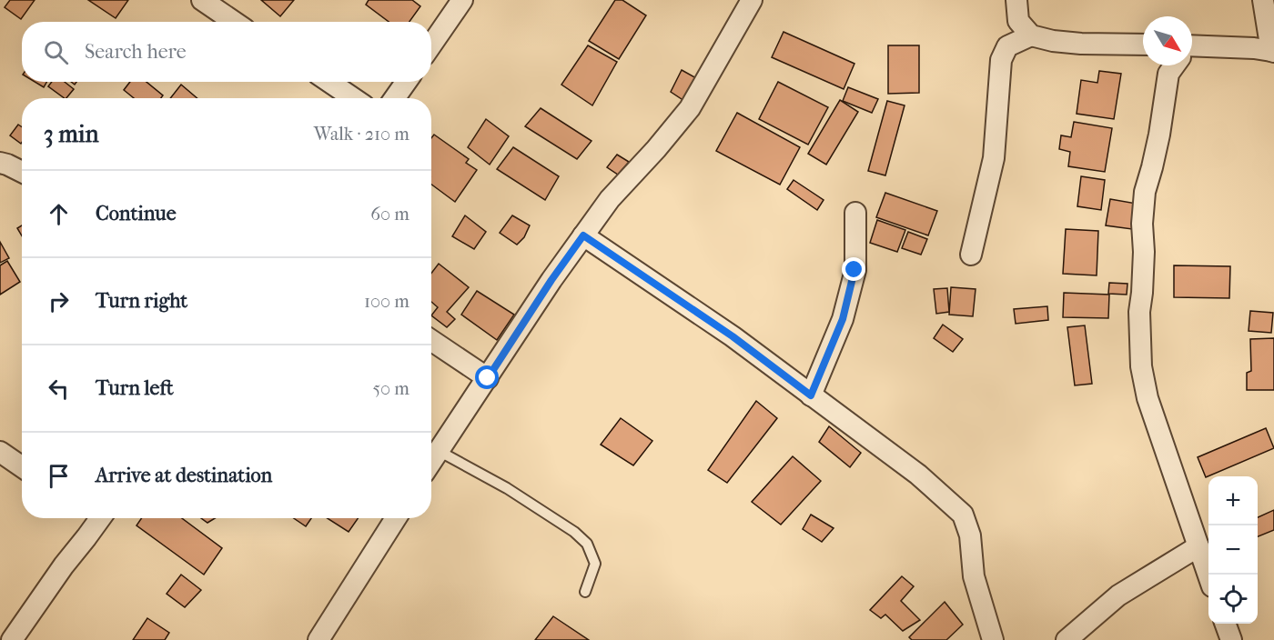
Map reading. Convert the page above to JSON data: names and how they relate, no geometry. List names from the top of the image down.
{
  "north": "bottom right",
  "page": {
    "search": "Search here",
    "heading": ["3 min", "Walk · 210 m"],
    "list": [
      ["Continue", "60 m"],
      ["Turn right", "100 m"],
      ["Turn left", "50 m"],
      "Arrive at destination"
    ],
    "map_buttons": ["+", "−"]
  }
}
